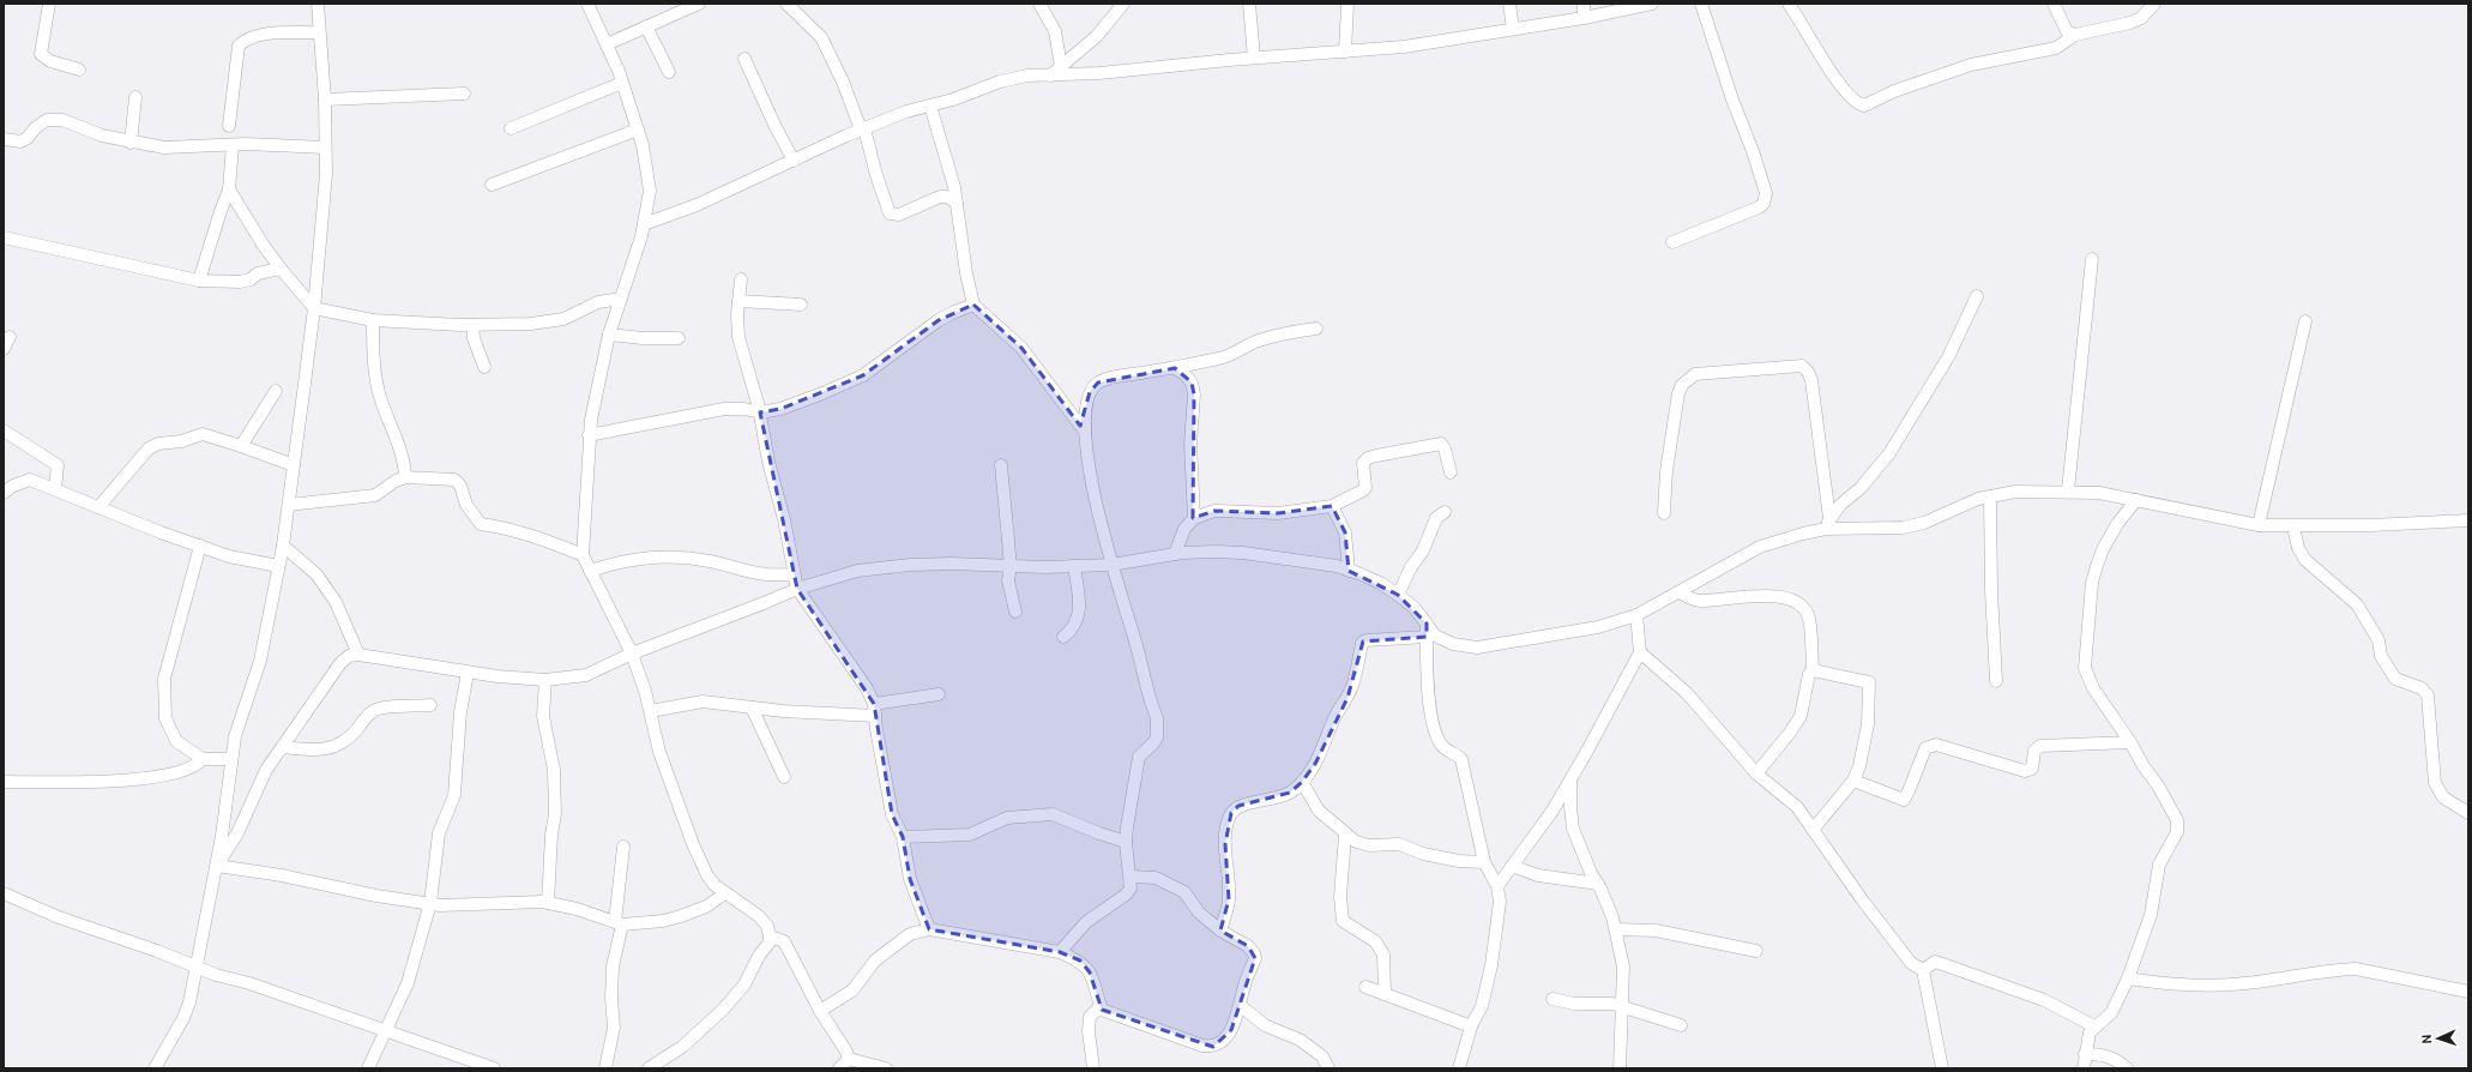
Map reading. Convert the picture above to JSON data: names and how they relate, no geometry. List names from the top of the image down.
{
  "north": "left"
}
